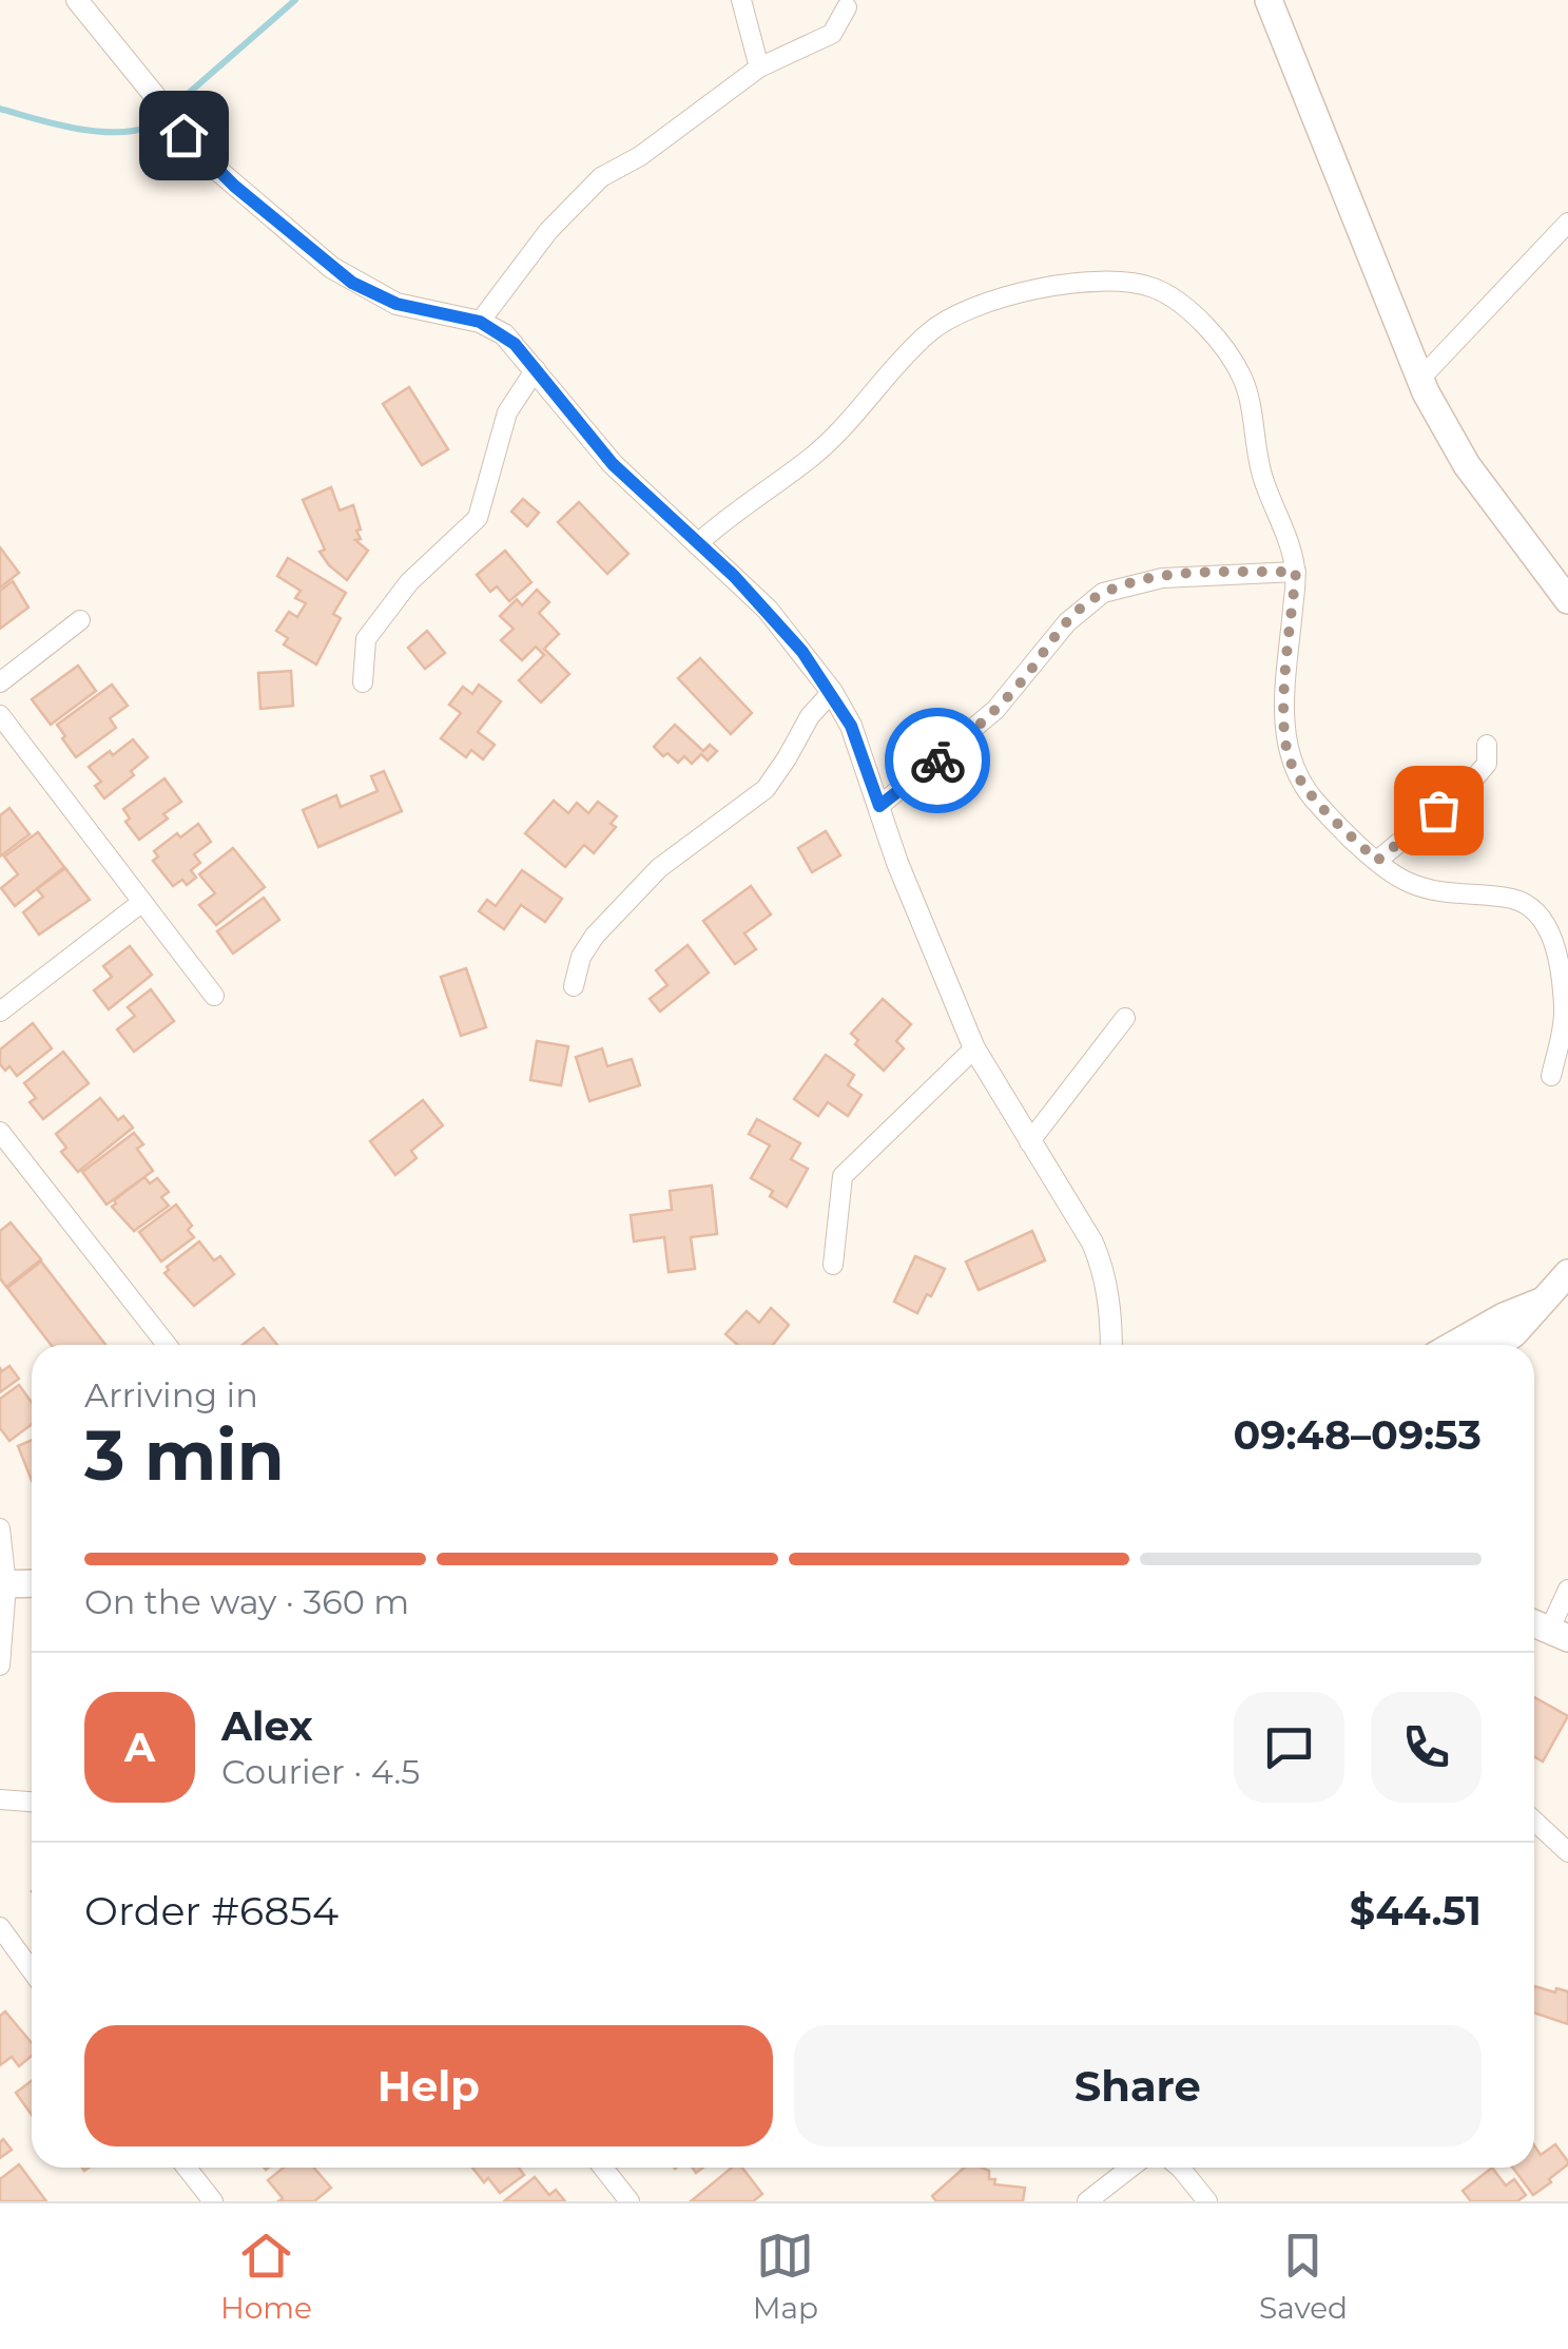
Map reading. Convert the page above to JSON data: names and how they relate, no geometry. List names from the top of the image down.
{
  "page": {
    "heading": ["3 min", "Arriving in", "09:48–09:53"],
    "panel": [
      "Alex",
      "Courier · 4.5",
      "Order #6854",
      "$44.51"
    ],
    "bar": "On the way · 360 m",
    "round": "A",
    "buttons": ["Help", "Share"],
    "tabs": ["Home", "Map", "Saved"]
  }
}
